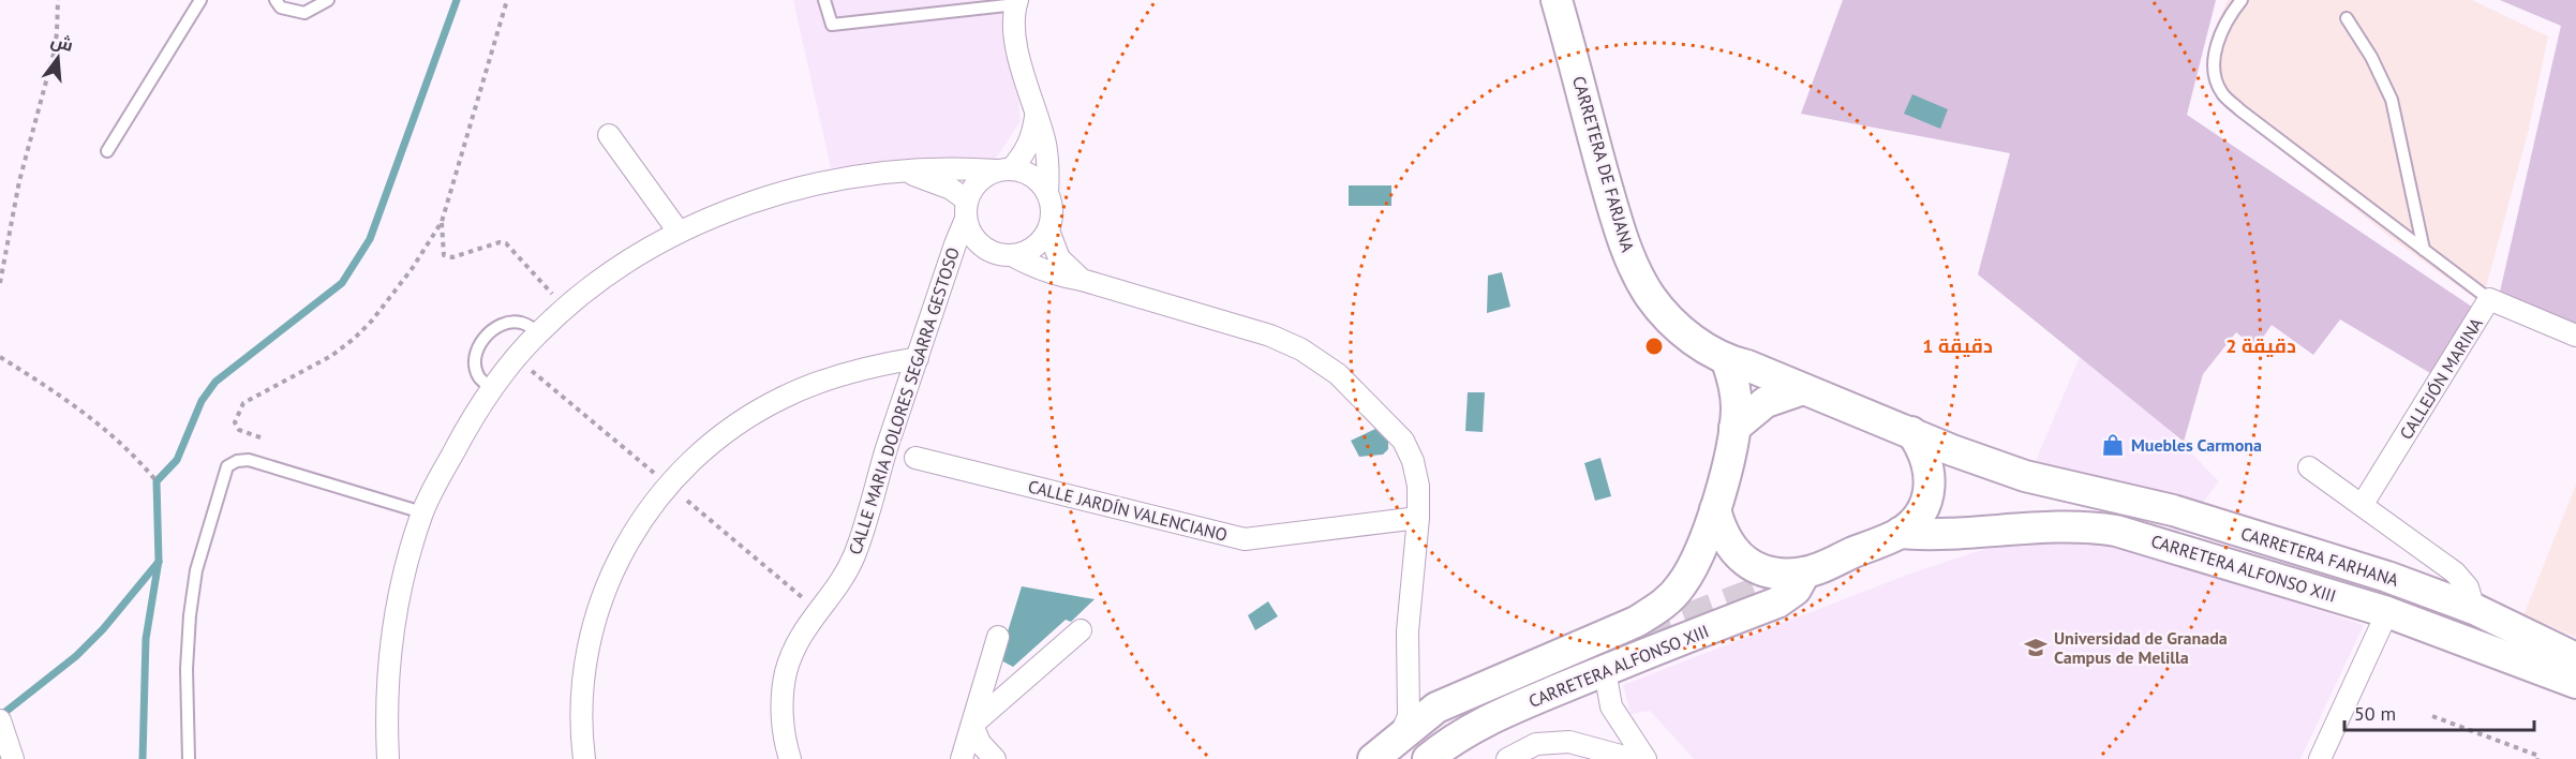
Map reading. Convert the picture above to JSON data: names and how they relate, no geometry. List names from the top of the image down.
{
  "streets": {
    "main road": ["CARRETERA DE FARJANA", "CARRETERA FARHANA", "CARRETERA ALFONSO XIII"],
    "street": ["CALLEJÓN MARINA", "CALLE MARIA DOLORES SEGARRA GESTOSO", "CALLE JARDÍN VALENCIANO"]
  },
  "crossings": [
    ["CARRETERA DE FARJANA", "CARRETERA FARHANA"],
    ["CARRETERA DE FARJANA", "CARRETERA ALFONSO XIII"],
    ["CARRETERA FARHANA", "CARRETERA ALFONSO XIII"]
  ],
  "places": {
    "shop": ["Muebles Carmona"],
    "school or university": ["Universidad de Granada Campus de Melilla"]
  },
  "scale_bar": "50 m",
  "north": "top",
  "rings": ["1 دقيقة", "2 دقيقة"]
}
